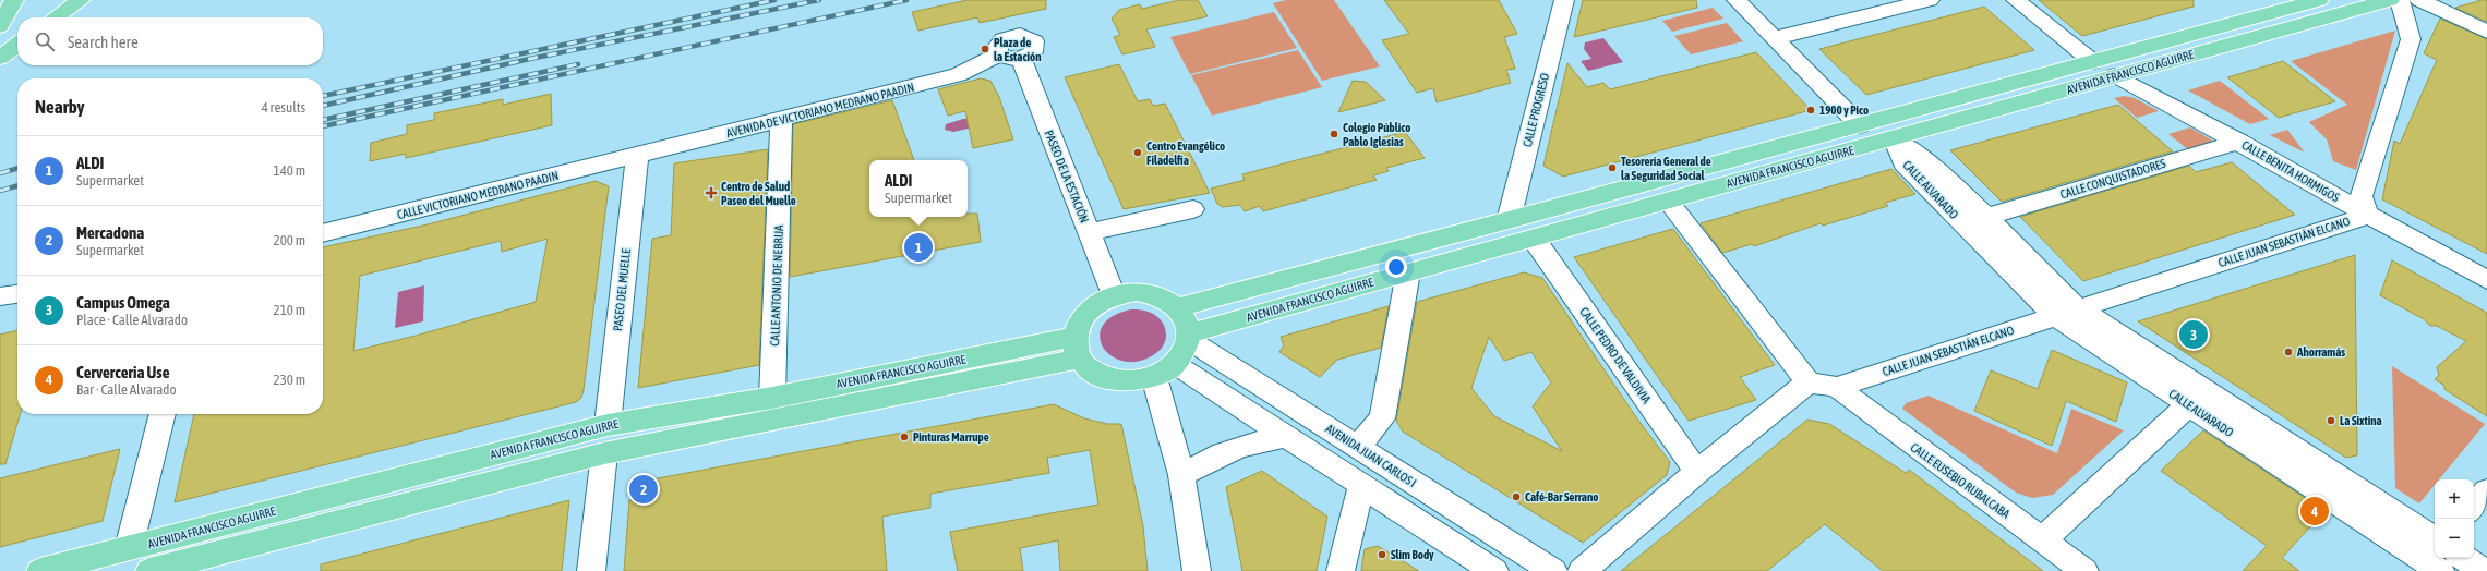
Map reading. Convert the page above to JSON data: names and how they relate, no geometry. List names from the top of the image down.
{
  "streets": {
    "main road": ["AVENIDA FRANCISCO AGUIRRE"],
    "street": [
      "AVENIDA DE VICTORIANO MEDRANO PAADIN",
      "CALLE PROGRESO",
      "CALLE BENITA HORMIGOS",
      "PASEO DE LA ESTACIÓN",
      "CALLE CONQUISTADORES",
      "CALLE ALVARADO",
      "CALLE VICTORIANO MEDRANO PAADIN",
      "CALLE JUAN SEBASTIÁN ELCANO",
      "CALLE ANTONIO DE NEBRIJA",
      "PASEO DEL MUELLE",
      "CALLE PEDRO DE VALDIVIA",
      "AVENIDA JUAN CARLOS I",
      "CALLE EUSEBIO RUBALCABA"
    ]
  },
  "crossings": [
    ["AVENIDA FRANCISCO AGUIRRE", "CALLE PROGRESO"],
    ["AVENIDA FRANCISCO AGUIRRE", "CALLE BENITA HORMIGOS"],
    ["AVENIDA FRANCISCO AGUIRRE", "PASEO DE LA ESTACIÓN"],
    ["AVENIDA FRANCISCO AGUIRRE", "CALLE ALVARADO"],
    ["AVENIDA FRANCISCO AGUIRRE", "CALLE ANTONIO DE NEBRIJA"],
    ["AVENIDA FRANCISCO AGUIRRE", "PASEO DEL MUELLE"],
    ["AVENIDA FRANCISCO AGUIRRE", "CALLE PEDRO DE VALDIVIA"],
    ["AVENIDA FRANCISCO AGUIRRE", "AVENIDA JUAN CARLOS I"],
    ["AVENIDA DE VICTORIANO MEDRANO PAADIN", "PASEO DE LA ESTACIÓN"],
    ["AVENIDA DE VICTORIANO MEDRANO PAADIN", "CALLE VICTORIANO MEDRANO PAADIN"],
    ["AVENIDA DE VICTORIANO MEDRANO PAADIN", "CALLE ANTONIO DE NEBRIJA"],
    ["AVENIDA DE VICTORIANO MEDRANO PAADIN", "PASEO DEL MUELLE"],
    ["CALLE BENITA HORMIGOS", "CALLE CONQUISTADORES"],
    ["CALLE BENITA HORMIGOS", "CALLE JUAN SEBASTIÁN ELCANO"],
    ["PASEO DE LA ESTACIÓN", "AVENIDA JUAN CARLOS I"],
    ["CALLE CONQUISTADORES", "CALLE ALVARADO"],
    ["CALLE ALVARADO", "CALLE JUAN SEBASTIÁN ELCANO"],
    ["CALLE VICTORIANO MEDRANO PAADIN", "PASEO DEL MUELLE"],
    ["CALLE JUAN SEBASTIÁN ELCANO", "CALLE EUSEBIO RUBALCABA"]
  ],
  "places": {
    "other": [
      "Plaza de la Estación",
      "1900 y Pico",
      "Colegio Público Pablo Iglesias",
      "Centro Evangélico Filadelfia",
      "Tesorería General de la Seguridad Social",
      "Ahorramás",
      "La Sixtina",
      "Pinturas Marrupe",
      "Café-Bar Serrano",
      "Slim Body"
    ],
    "health": ["Centro de Salud Paseo del Muelle"]
  },
  "page": {
    "search": "Search here",
    "heading": ["Nearby", "4 results"],
    "list": [
      {
        "mark": "1",
        "name": "ALDI",
        "note": "Supermarket",
        "value": "140 m"
      },
      {
        "mark": "2",
        "name": "Mercadona",
        "note": "Supermarket",
        "value": "200 m"
      },
      {
        "mark": "3",
        "name": "Campus Omega",
        "note": "Place · Calle Alvarado",
        "value": "210 m"
      },
      {
        "mark": "4",
        "name": "Cerverceria Use",
        "note": "Bar · Calle Alvarado",
        "value": "230 m"
      }
    ],
    "popup": ["ALDI", "Supermarket"],
    "pins": [
      "1",
      "3",
      "2",
      "4"
    ],
    "map_buttons": ["+", "−"]
  }
}
